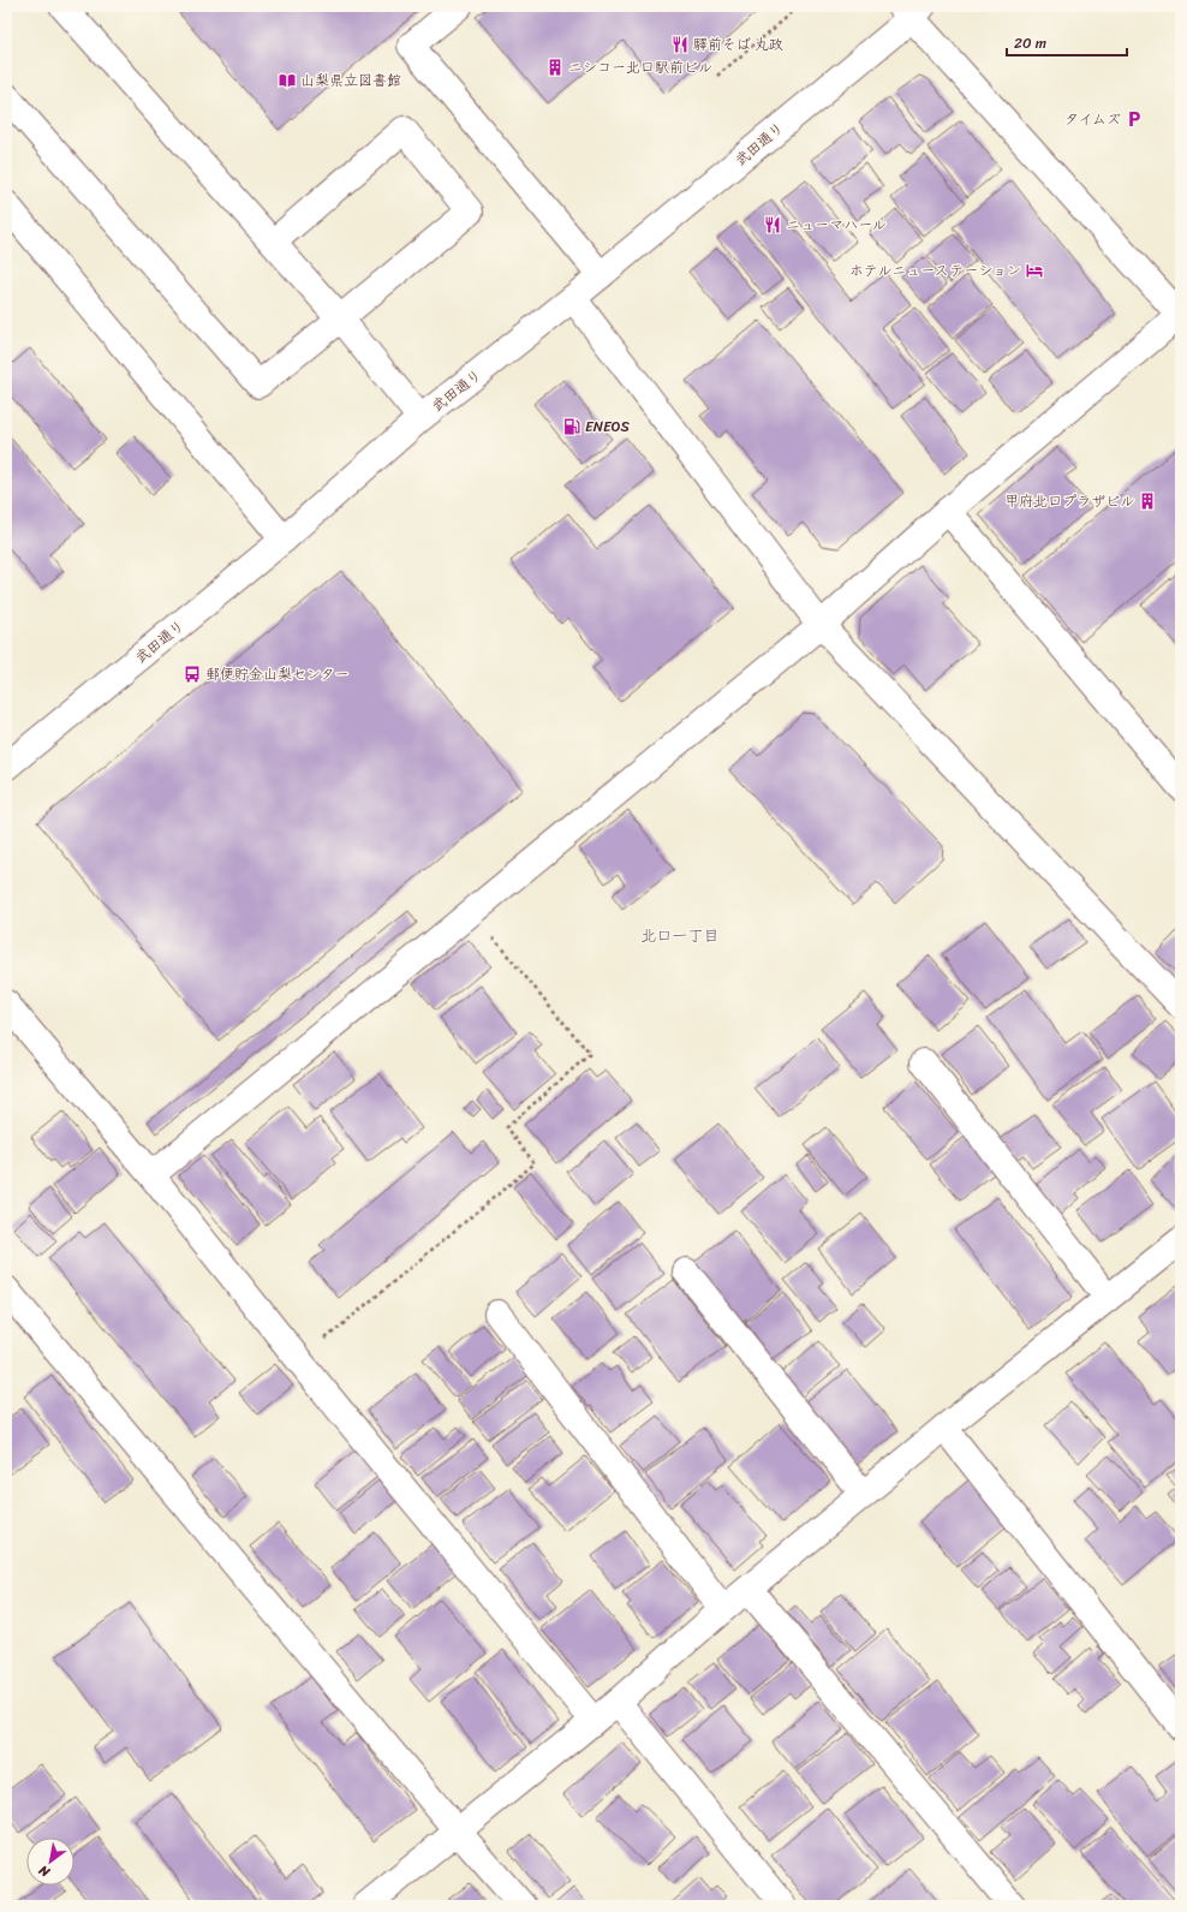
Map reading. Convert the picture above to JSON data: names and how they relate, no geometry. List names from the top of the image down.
{
  "streets": {
    "street": ["武田通り"]
  },
  "districts": ["北口一丁目"],
  "places": {
    "restaurant": ["驛前そば 丸政", "ニューマハール"],
    "building": ["ニシコー北口駅前ビル", "甲府北口プラザビル"],
    "library": ["山梨県立図書館"],
    "parking": ["タイムズ"],
    "hotel": ["ホテルニューステーション"],
    "fuel station": ["ENEOS"],
    "bus stop": ["郵便貯金山梨センター"]
  },
  "scale_bar": "20 m",
  "north": "bottom left"
}
